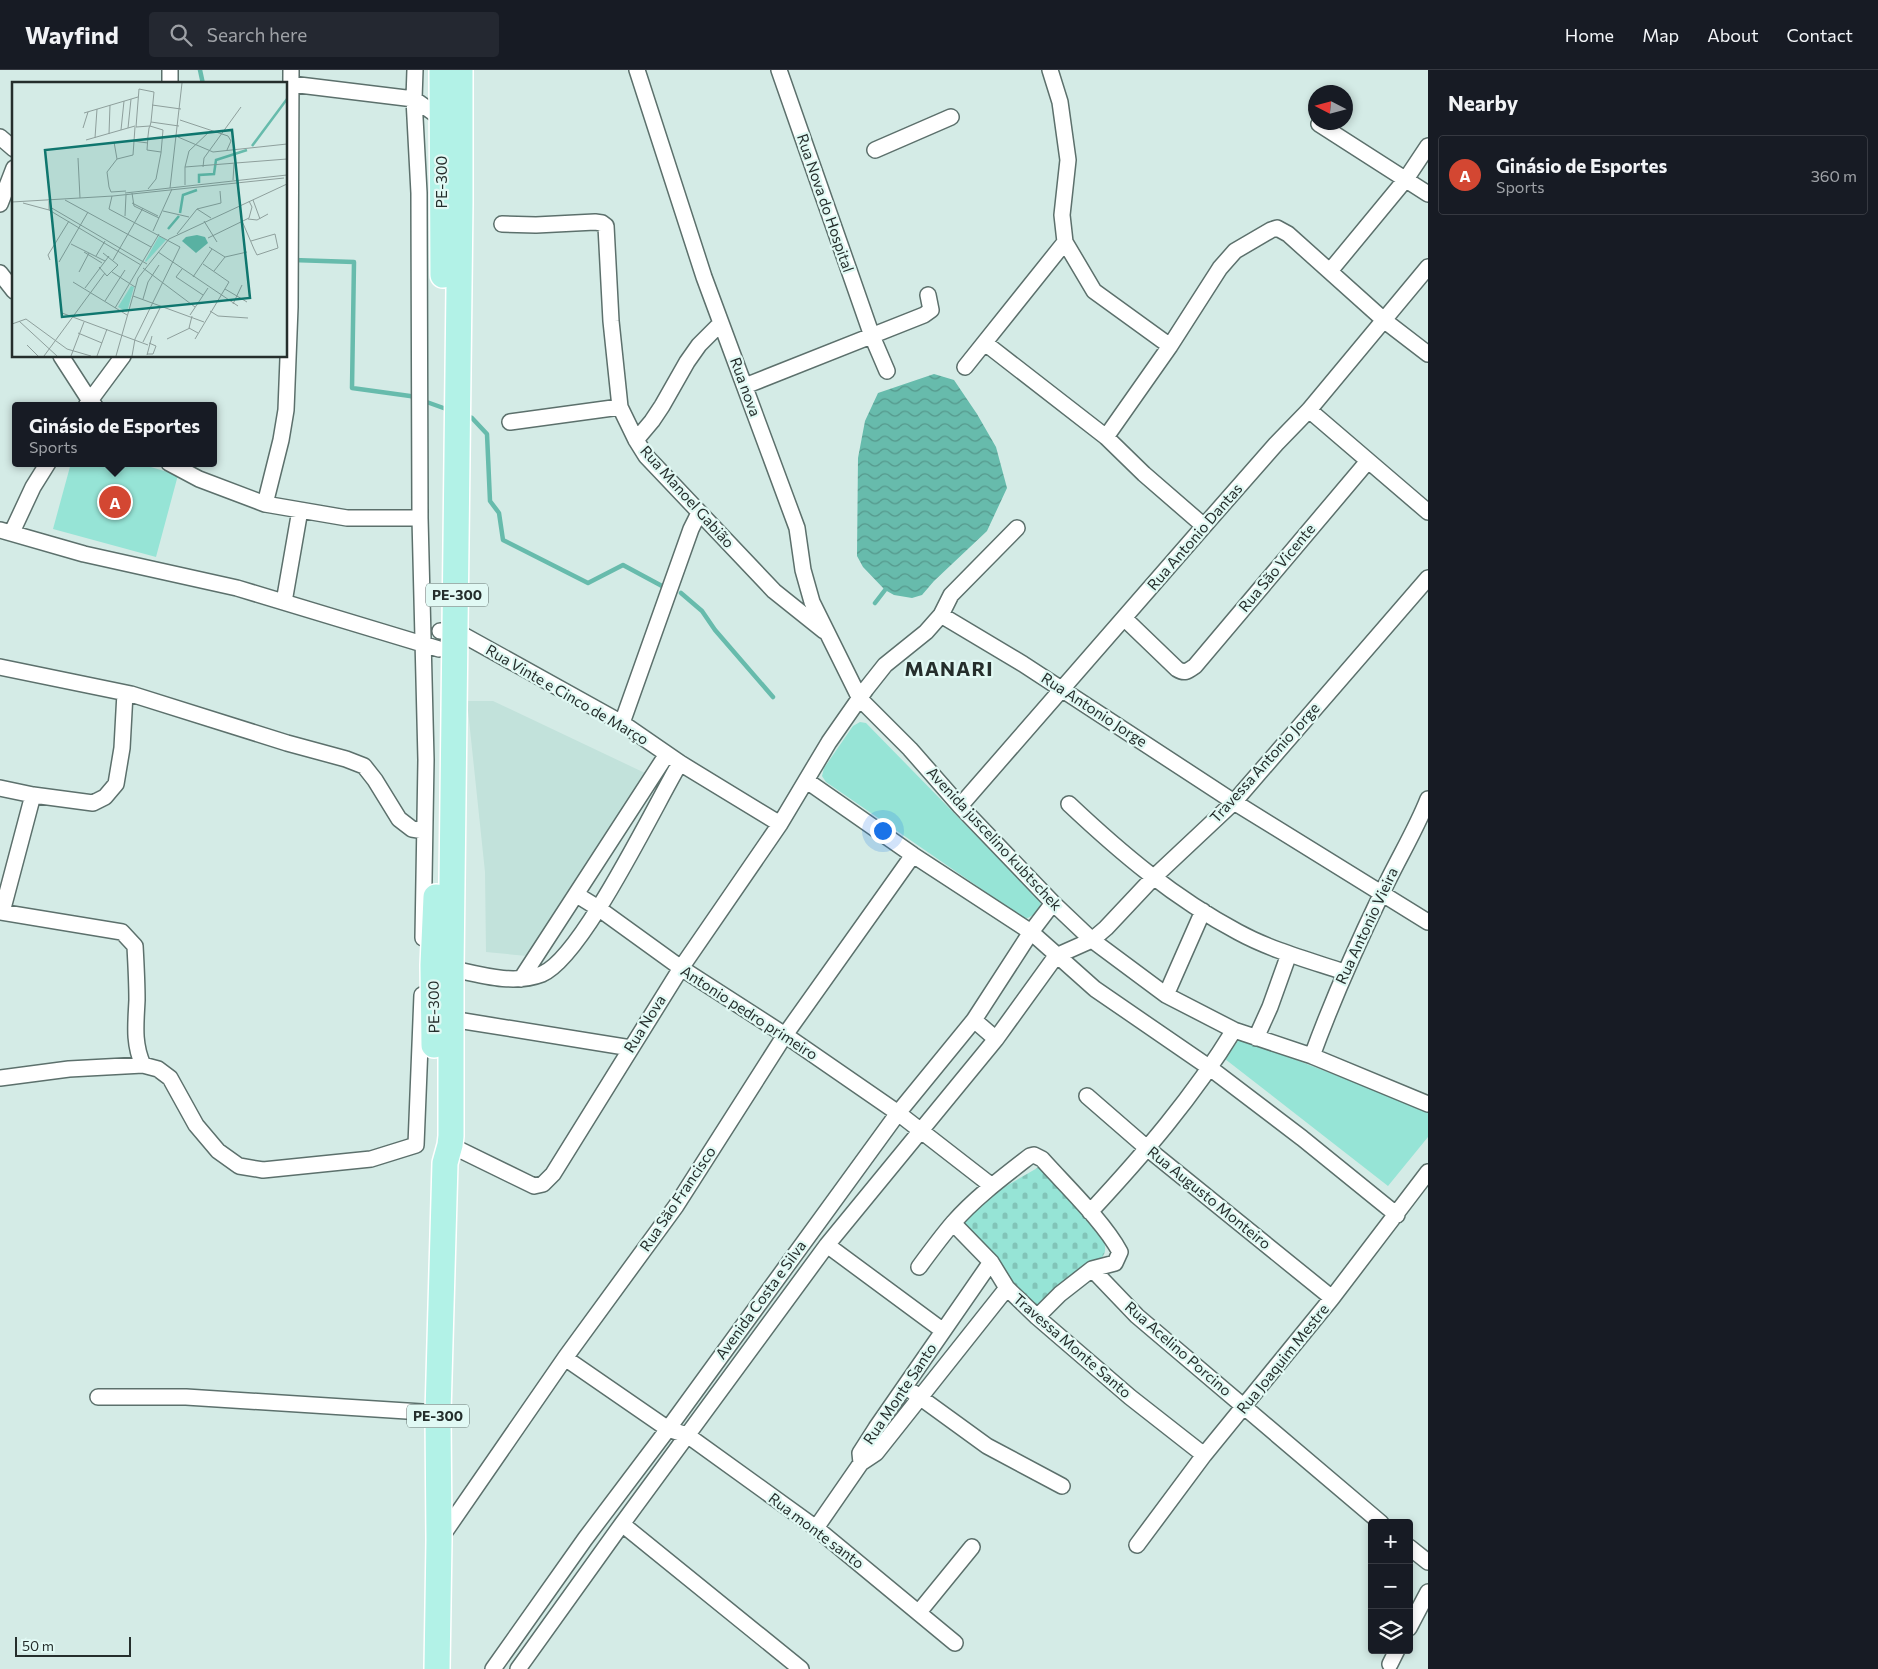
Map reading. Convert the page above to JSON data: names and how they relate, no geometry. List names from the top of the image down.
{
  "streets": {
    "main road": ["PE-300"],
    "street": [
      "Rua Nova do Hospital",
      "Rua nova",
      "Rua Manoel Gabião",
      "Rua Antonio Dantas",
      "Rua São Vicente",
      "Rua Vinte e Cinco de Março",
      "Rua Antonio Jorge",
      "Travessa Antonio Jorge",
      "Avenida juscelino kubtschek",
      "Rua Antonio Vieira",
      "Antonio pedro primeiro",
      "Rua Nova",
      "Rua Augusto Monteiro",
      "Rua São Francisco",
      "Avenida Costa e Silva",
      "Travessa Monte Santo",
      "Rua Acelino Porcino",
      "Rua Joaquim Mestre",
      "Rua Monte Santo",
      "Rua monte santo"
    ]
  },
  "crossings": [
    ["PE-300", "Rua Vinte e Cinco de Março"],
    ["PE-300", "Rua Nova"],
    ["PE-300", "Rua São Francisco"],
    ["Rua nova", "Rua Manoel Gabião"],
    ["Rua nova", "Avenida juscelino kubtschek"],
    ["Rua Manoel Gabião", "Rua Vinte e Cinco de Março"],
    ["Rua Antonio Dantas", "Rua São Vicente"],
    ["Rua Antonio Dantas", "Rua Antonio Jorge"],
    ["Rua Antonio Dantas", "Avenida juscelino kubtschek"],
    ["Rua Vinte e Cinco de Março", "Rua Nova"],
    ["Rua Antonio Jorge", "Travessa Antonio Jorge"],
    ["Rua Antonio Jorge", "Rua Antonio Vieira"],
    ["Travessa Antonio Jorge", "Avenida juscelino kubtschek"],
    ["Travessa Antonio Jorge", "Avenida Costa e Silva"],
    ["Avenida juscelino kubtschek", "Rua Antonio Vieira"],
    ["Avenida juscelino kubtschek", "Avenida Costa e Silva"],
    ["Antonio pedro primeiro", "Rua Nova"],
    ["Antonio pedro primeiro", "Rua São Francisco"],
    ["Antonio pedro primeiro", "Avenida Costa e Silva"],
    ["Rua Augusto Monteiro", "Rua Joaquim Mestre"],
    ["Rua São Francisco", "Rua monte santo"],
    ["Avenida Costa e Silva", "Rua monte santo"],
    ["Travessa Monte Santo", "Rua Joaquim Mestre"],
    ["Travessa Monte Santo", "Rua Monte Santo"],
    ["Rua Acelino Porcino", "Rua Joaquim Mestre"],
    ["Rua Monte Santo", "Rua monte santo"]
  ],
  "districts": ["MANARI"],
  "scale_bar": "50 m",
  "north": "left",
  "page": {
    "header": "Wayfind",
    "search": "Search here",
    "nav": [
      "Home",
      "Map",
      "About",
      "Contact"
    ],
    "heading": "Nearby",
    "list": [
      {
        "mark": "A",
        "name": "Ginásio de Esportes",
        "note": "Sports",
        "value": "360 m"
      }
    ],
    "popup": ["Ginásio de Esportes", "Sports"],
    "pins": "A",
    "map_buttons": ["+", "−"],
    "scale": "50 m"
  }
}
